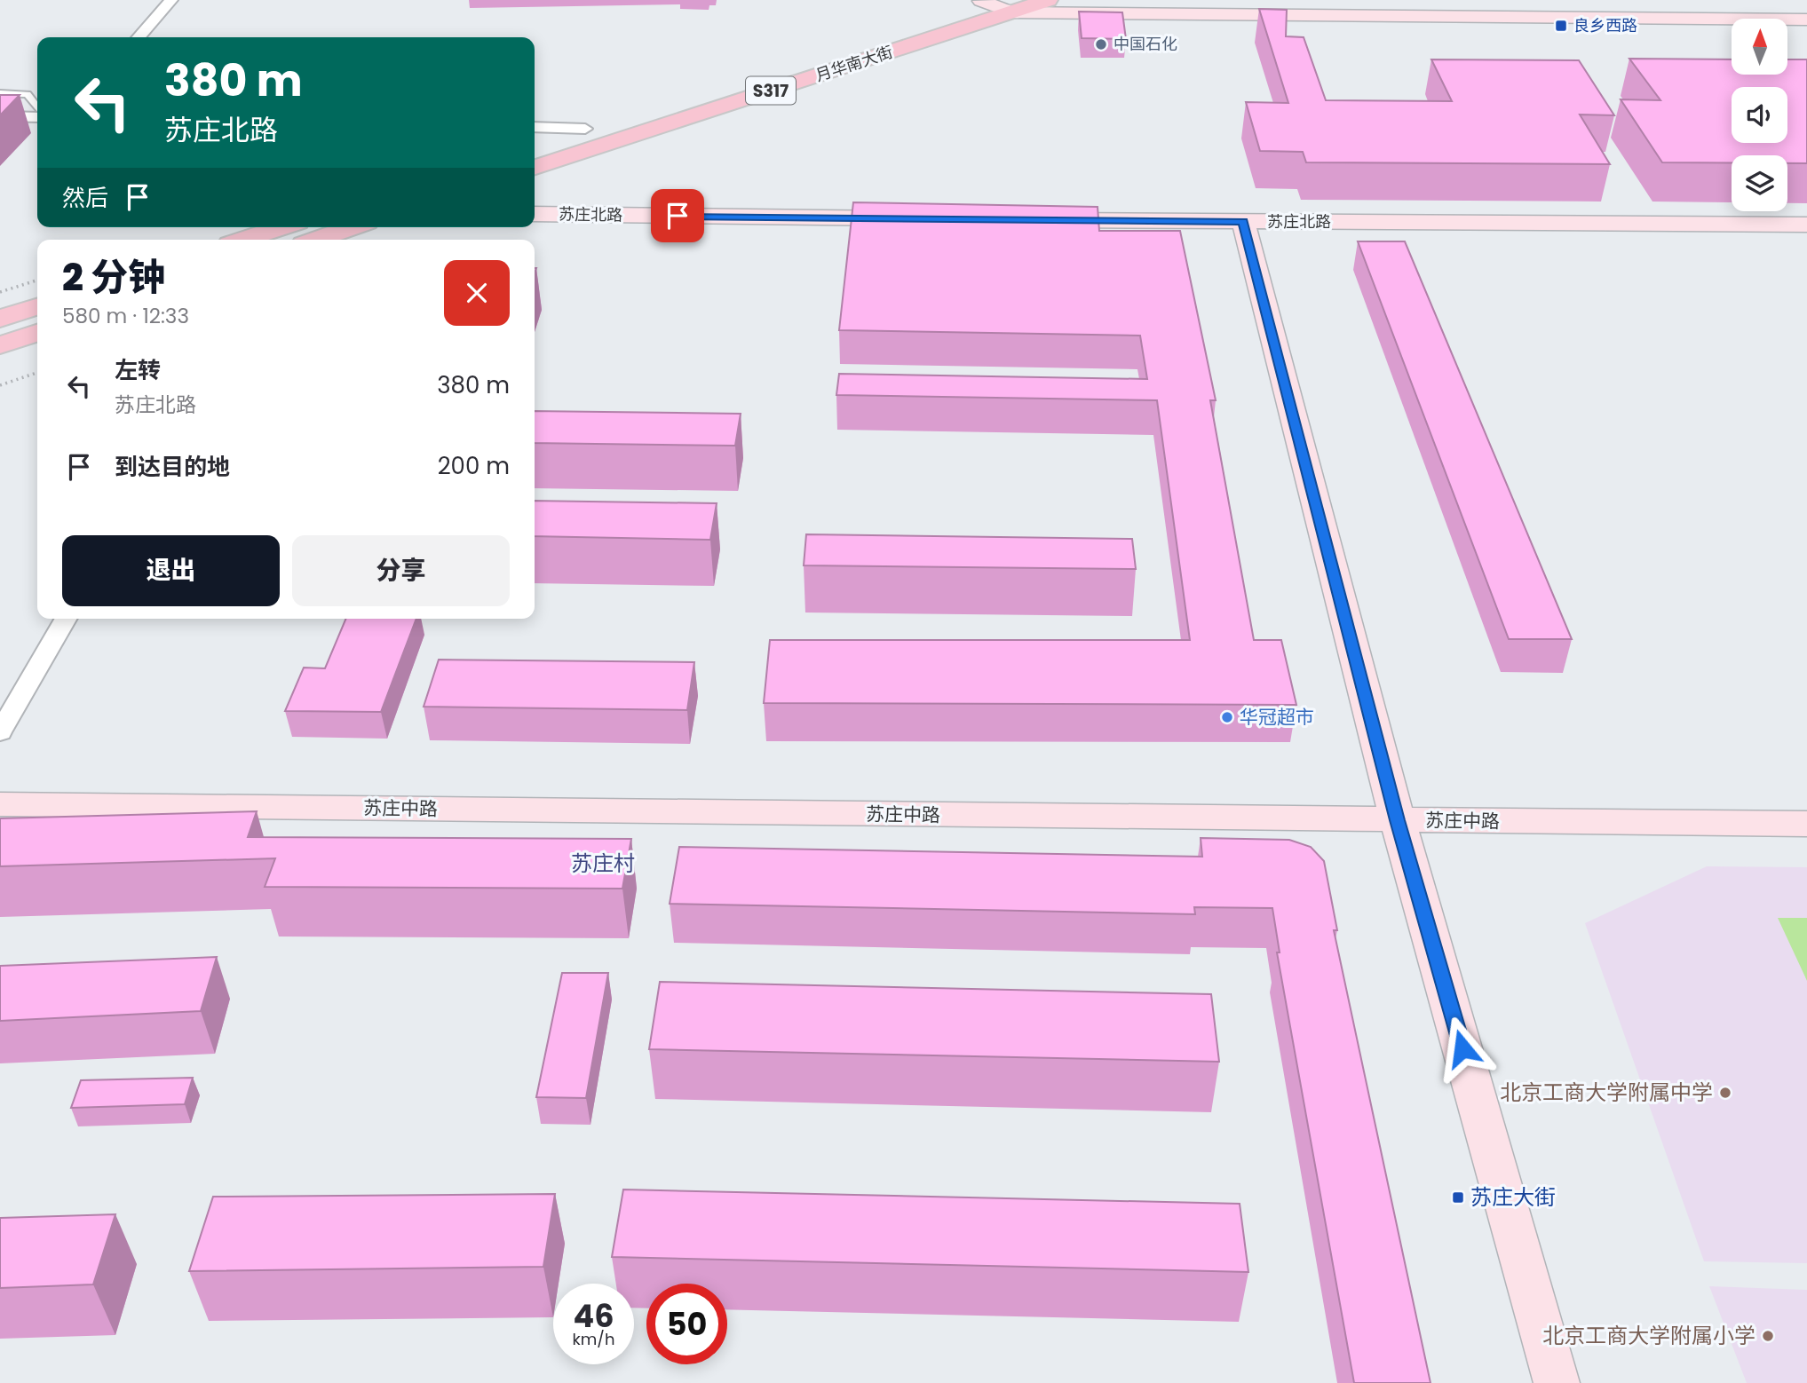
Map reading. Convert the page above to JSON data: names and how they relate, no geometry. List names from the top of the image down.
{
  "streets": {
    "main road": [
      "月华南大街",
      "S317",
      "苏庄北路",
      "苏庄中路"
    ]
  },
  "districts": ["苏庄村"],
  "places": {
    "transit": ["良乡西路", "苏庄大街"],
    "other": [
      "中国石化",
      "华冠超市",
      "北京工商大学附属中学",
      "北京工商大学附属小学"
    ]
  },
  "north": "top",
  "page": {
    "turn": ["380 m", "苏庄北路"],
    "then": "然后",
    "heading": ["2 分钟", "580 m · 12:33"],
    "list": [
      {
        "name": "左转",
        "note": "苏庄北路",
        "value": "380 m"
      },
      {
        "name": "到达目的地",
        "value": "200 m"
      }
    ],
    "buttons": ["退出", "分享"],
    "speed": "46 km/h",
    "limit": "50"
  }
}
